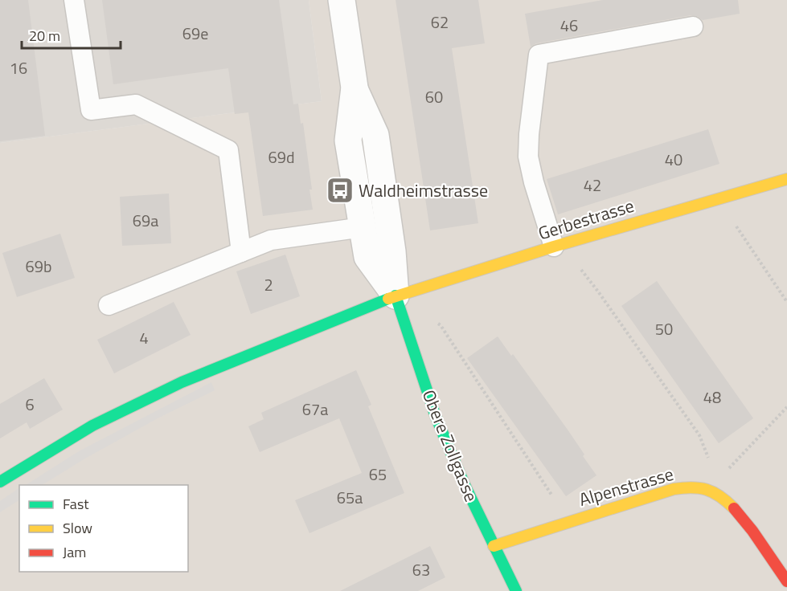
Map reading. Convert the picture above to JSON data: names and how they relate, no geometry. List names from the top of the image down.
{
  "streets": {
    "street": ["Gerbestrasse", "Obere Zollgasse", "Alpenstrasse"]
  },
  "crossings": [
    ["Gerbestrasse", "Obere Zollgasse"],
    ["Obere Zollgasse", "Alpenstrasse"]
  ],
  "places": {
    "bus stop": ["Waldheimstrasse"]
  },
  "house_numbers": [
    "62",
    "46",
    "69e",
    "16",
    "60",
    "69d",
    "40",
    "42",
    "69a",
    "69b",
    "2",
    "50",
    "4",
    "48",
    "6",
    "67a",
    "65",
    "65a",
    "63"
  ],
  "legend": ["Fast", "Slow", "Jam"],
  "scale_bar": "20 m"
}
